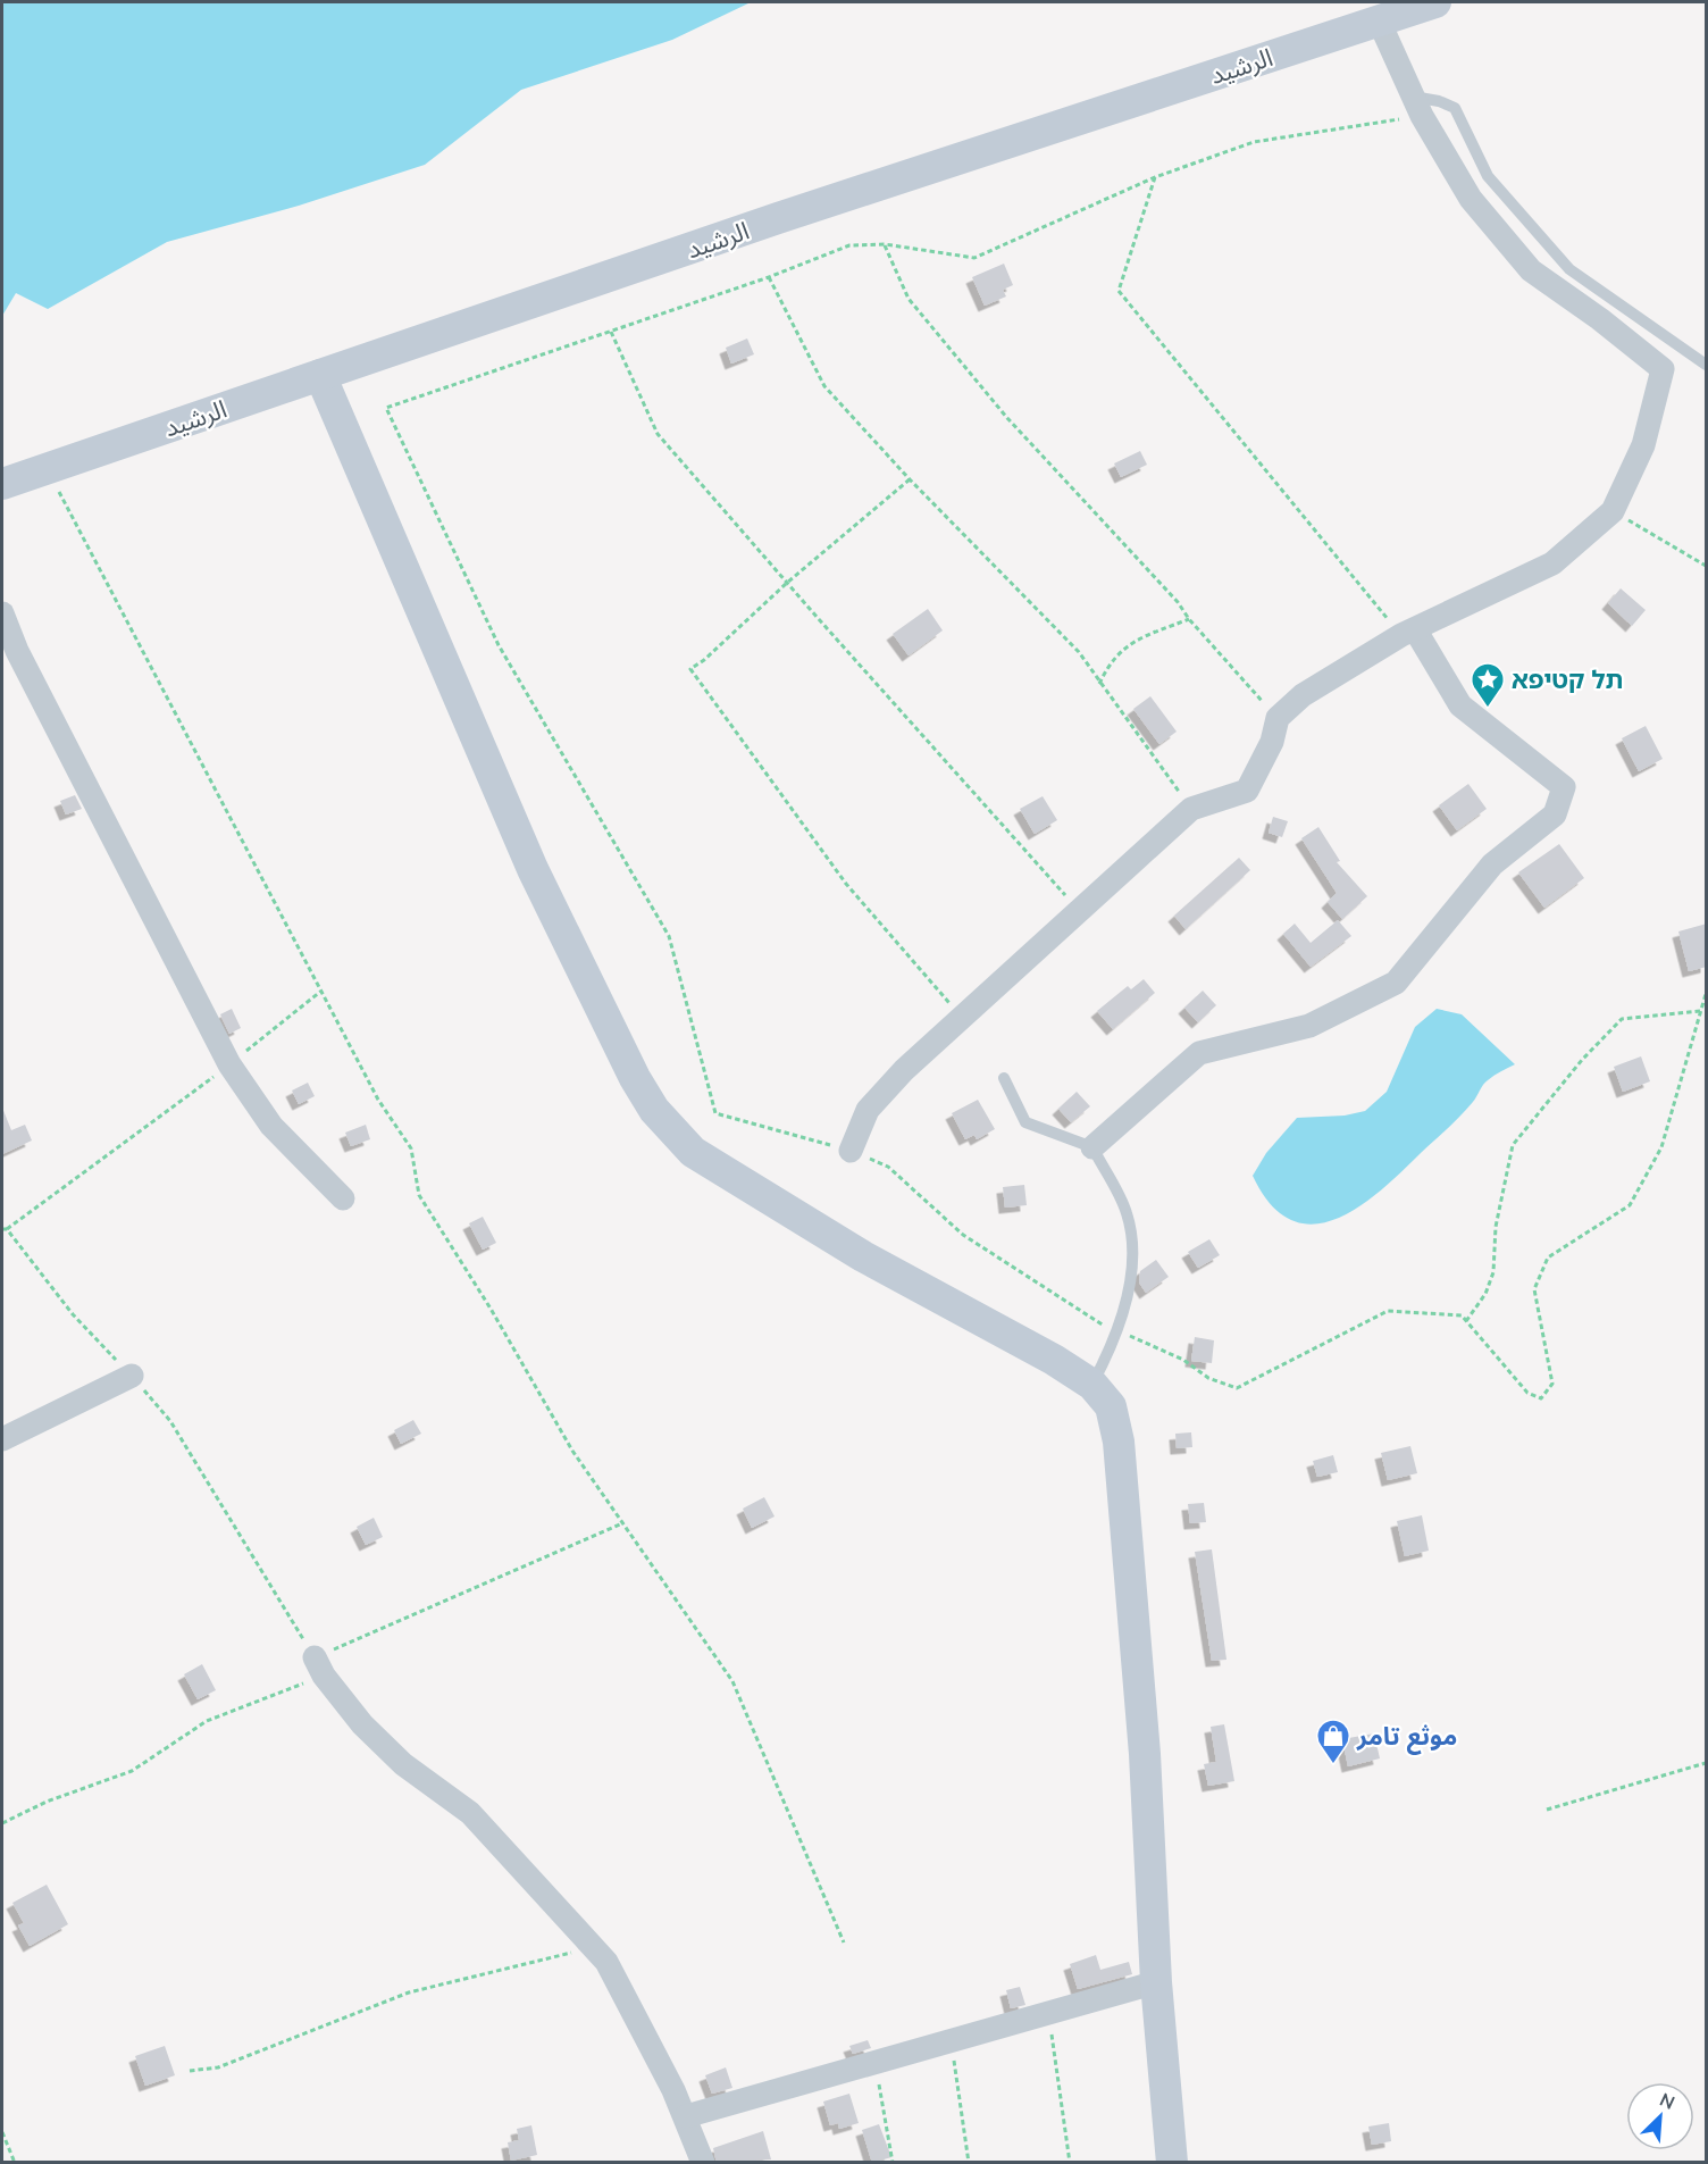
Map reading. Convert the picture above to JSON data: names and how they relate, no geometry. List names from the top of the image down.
{
  "streets": {
    "street": ["الرشيد"]
  },
  "places": {
    "place": ["תל קטיפא"],
    "shop": ["موثع تامر"]
  },
  "north": "top right"
}
